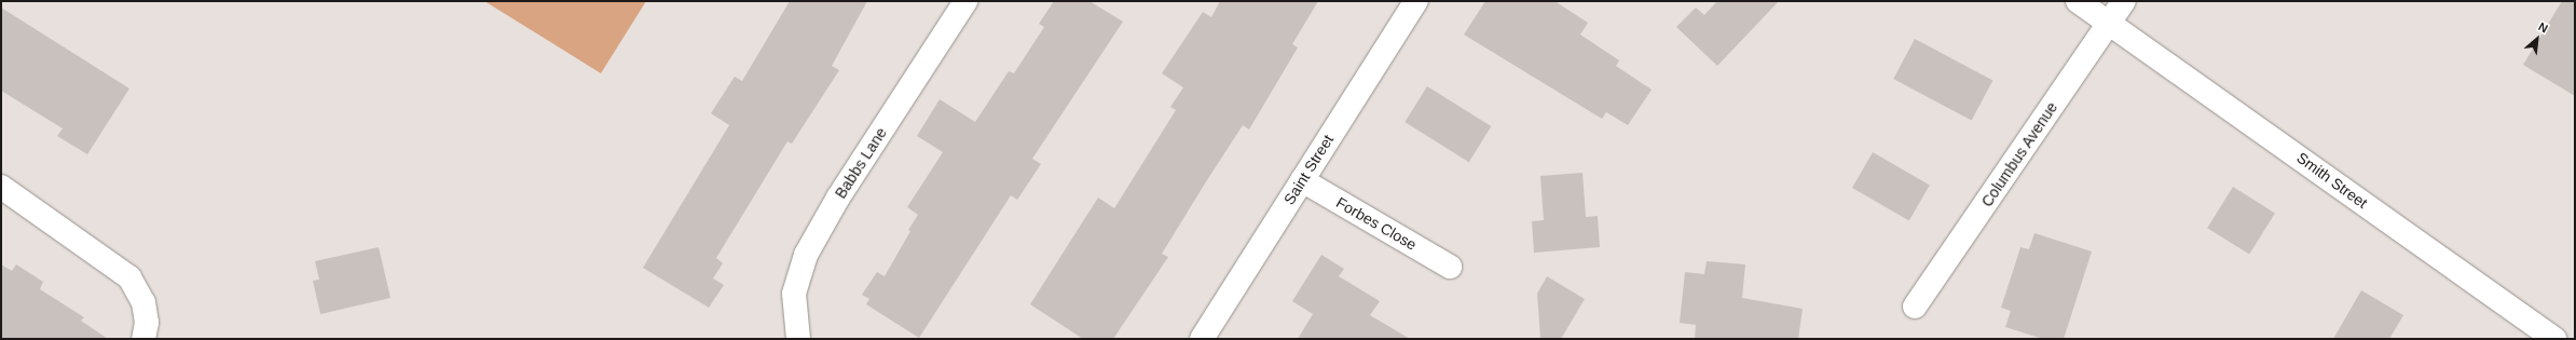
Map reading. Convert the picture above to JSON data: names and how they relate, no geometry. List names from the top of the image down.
{
  "streets": {
    "street": [
      "Columbus Avenue",
      "Babbs Lane",
      "Saint Street",
      "Smith Street",
      "Forbes Close"
    ]
  },
  "crossings": [
    ["Columbus Avenue", "Smith Street"],
    ["Saint Street", "Forbes Close"]
  ],
  "north": "top right"
}
